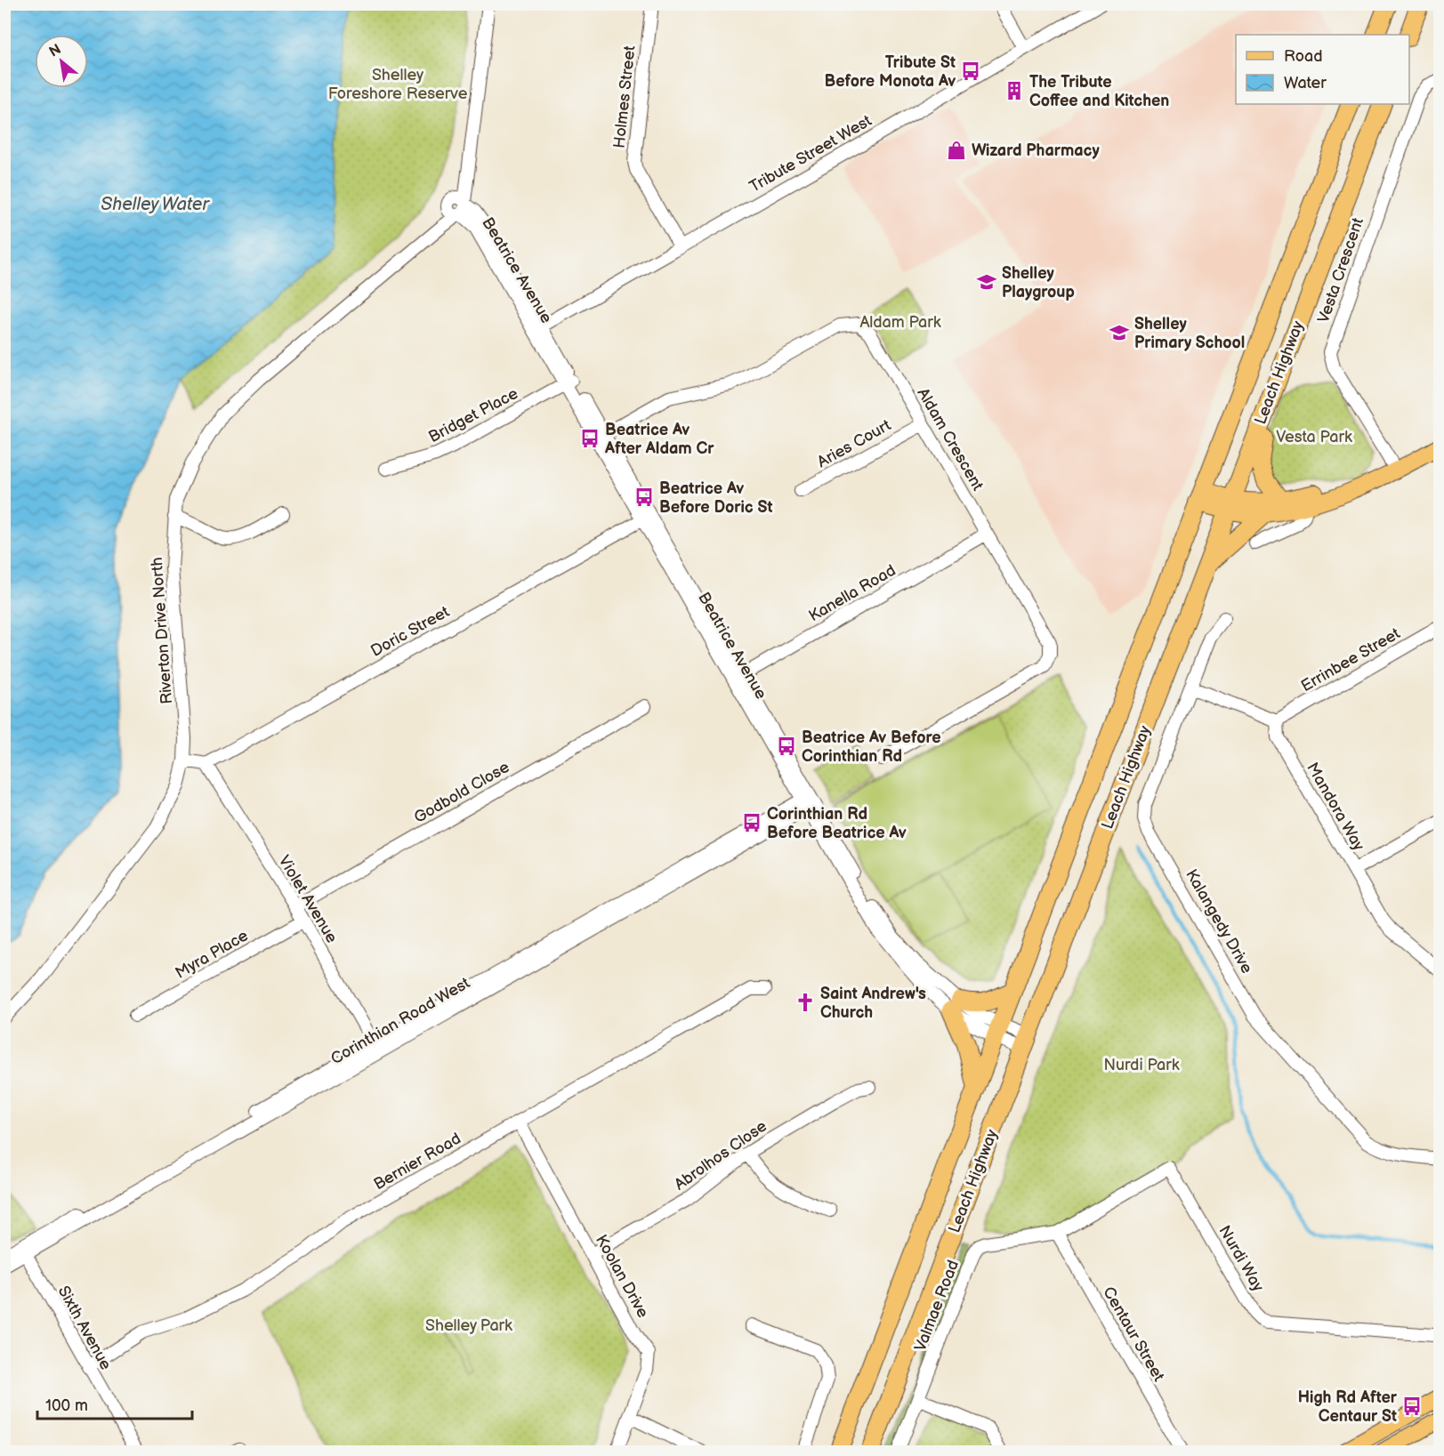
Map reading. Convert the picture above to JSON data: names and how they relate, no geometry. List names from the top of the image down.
{
  "streets": {
    "highway": ["Leach Highway"],
    "street": [
      "Holmes Street",
      "Tribute Street West",
      "Beatrice Avenue",
      "Vesta Crescent",
      "Bridget Place",
      "Aldam Crescent",
      "Aries Court",
      "Kanella Road",
      "Riverton Drive North",
      "Doric Street",
      "Errinbee Street",
      "Godbold Close",
      "Mandora Way",
      "Violet Avenue",
      "Kalangedy Drive",
      "Myra Place",
      "Corinthian Road West",
      "Abrolhos Close",
      "Bernier Road",
      "Nurdi Way",
      "Koolan Drive",
      "Valmae Road",
      "Sixth Avenue",
      "Centaur Street"
    ]
  },
  "crossings": [
    ["Holmes Street", "Tribute Street West"],
    ["Tribute Street West", "Beatrice Avenue"],
    ["Beatrice Avenue", "Leach Highway"],
    ["Beatrice Avenue", "Bridget Place"],
    ["Beatrice Avenue", "Aldam Crescent"],
    ["Beatrice Avenue", "Kanella Road"],
    ["Beatrice Avenue", "Riverton Drive North"],
    ["Beatrice Avenue", "Doric Street"],
    ["Beatrice Avenue", "Corinthian Road West"],
    ["Aldam Crescent", "Aries Court"],
    ["Aldam Crescent", "Kanella Road"],
    ["Doric Street", "Violet Avenue"],
    ["Errinbee Street", "Mandora Way"],
    ["Godbold Close", "Violet Avenue"],
    ["Violet Avenue", "Myra Place"],
    ["Violet Avenue", "Corinthian Road West"],
    ["Corinthian Road West", "Sixth Avenue"],
    ["Abrolhos Close", "Koolan Drive"],
    ["Bernier Road", "Koolan Drive"],
    ["Bernier Road", "Sixth Avenue"],
    ["Nurdi Way", "Valmae Road"],
    ["Nurdi Way", "Centaur Street"],
    ["Valmae Road", "Centaur Street"]
  ],
  "water": ["Shelley Water"],
  "parks": [
    "Shelley Foreshore Reserve",
    "Aldam Park",
    "Vesta Park",
    "Nurdi Park",
    "Shelley Park"
  ],
  "places": {
    "bus stop": [
      "Tribute St Before Monota Av",
      "Beatrice Av After Aldam Cr",
      "Beatrice Av Before Doric St",
      "Beatrice Av Before Corinthian Rd",
      "Corinthian Rd Before Beatrice Av",
      "High Rd After Centaur St"
    ],
    "building": ["The Tribute Coffee and Kitchen"],
    "shop": ["Wizard Pharmacy"],
    "school or university": ["Shelley Playgroup", "Shelley Primary School"],
    "church": ["Saint Andrew's Church"]
  },
  "legend": ["Road", "Water"],
  "scale_bar": "100 m",
  "north": "top left"
}
